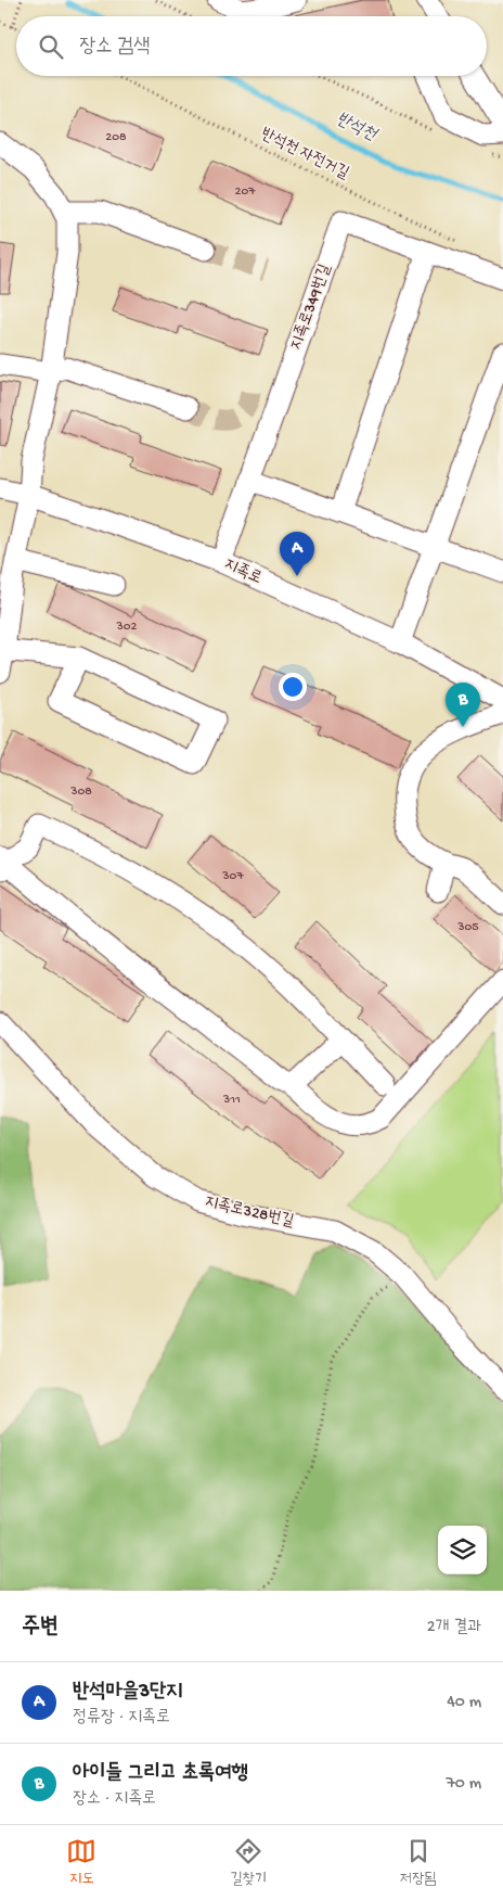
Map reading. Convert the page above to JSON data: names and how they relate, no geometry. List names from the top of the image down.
{
  "streets": {
    "street": ["지족로349번길", "지족로", "지족로328번길"],
    "path": ["반석천 자전거길"]
  },
  "crossings": [
    ["지족로349번길", "지족로"]
  ],
  "water": ["반석천"],
  "house_numbers": [
    "208",
    "207",
    "302",
    "308",
    "307",
    "305",
    "311"
  ],
  "page": {
    "search": "장소 검색",
    "pins": ["A", "B"],
    "heading": ["주변", "2개 결과"],
    "list": [
      {
        "mark": "A",
        "name": "반석마을3단지",
        "note": "정류장 · 지족로",
        "value": "40 m"
      },
      {
        "mark": "B",
        "name": "아이들 그리고 초록여행",
        "note": "장소 · 지족로",
        "value": "70 m"
      }
    ],
    "nav": ["지도", "길찾기", "저장됨"]
  }
}
